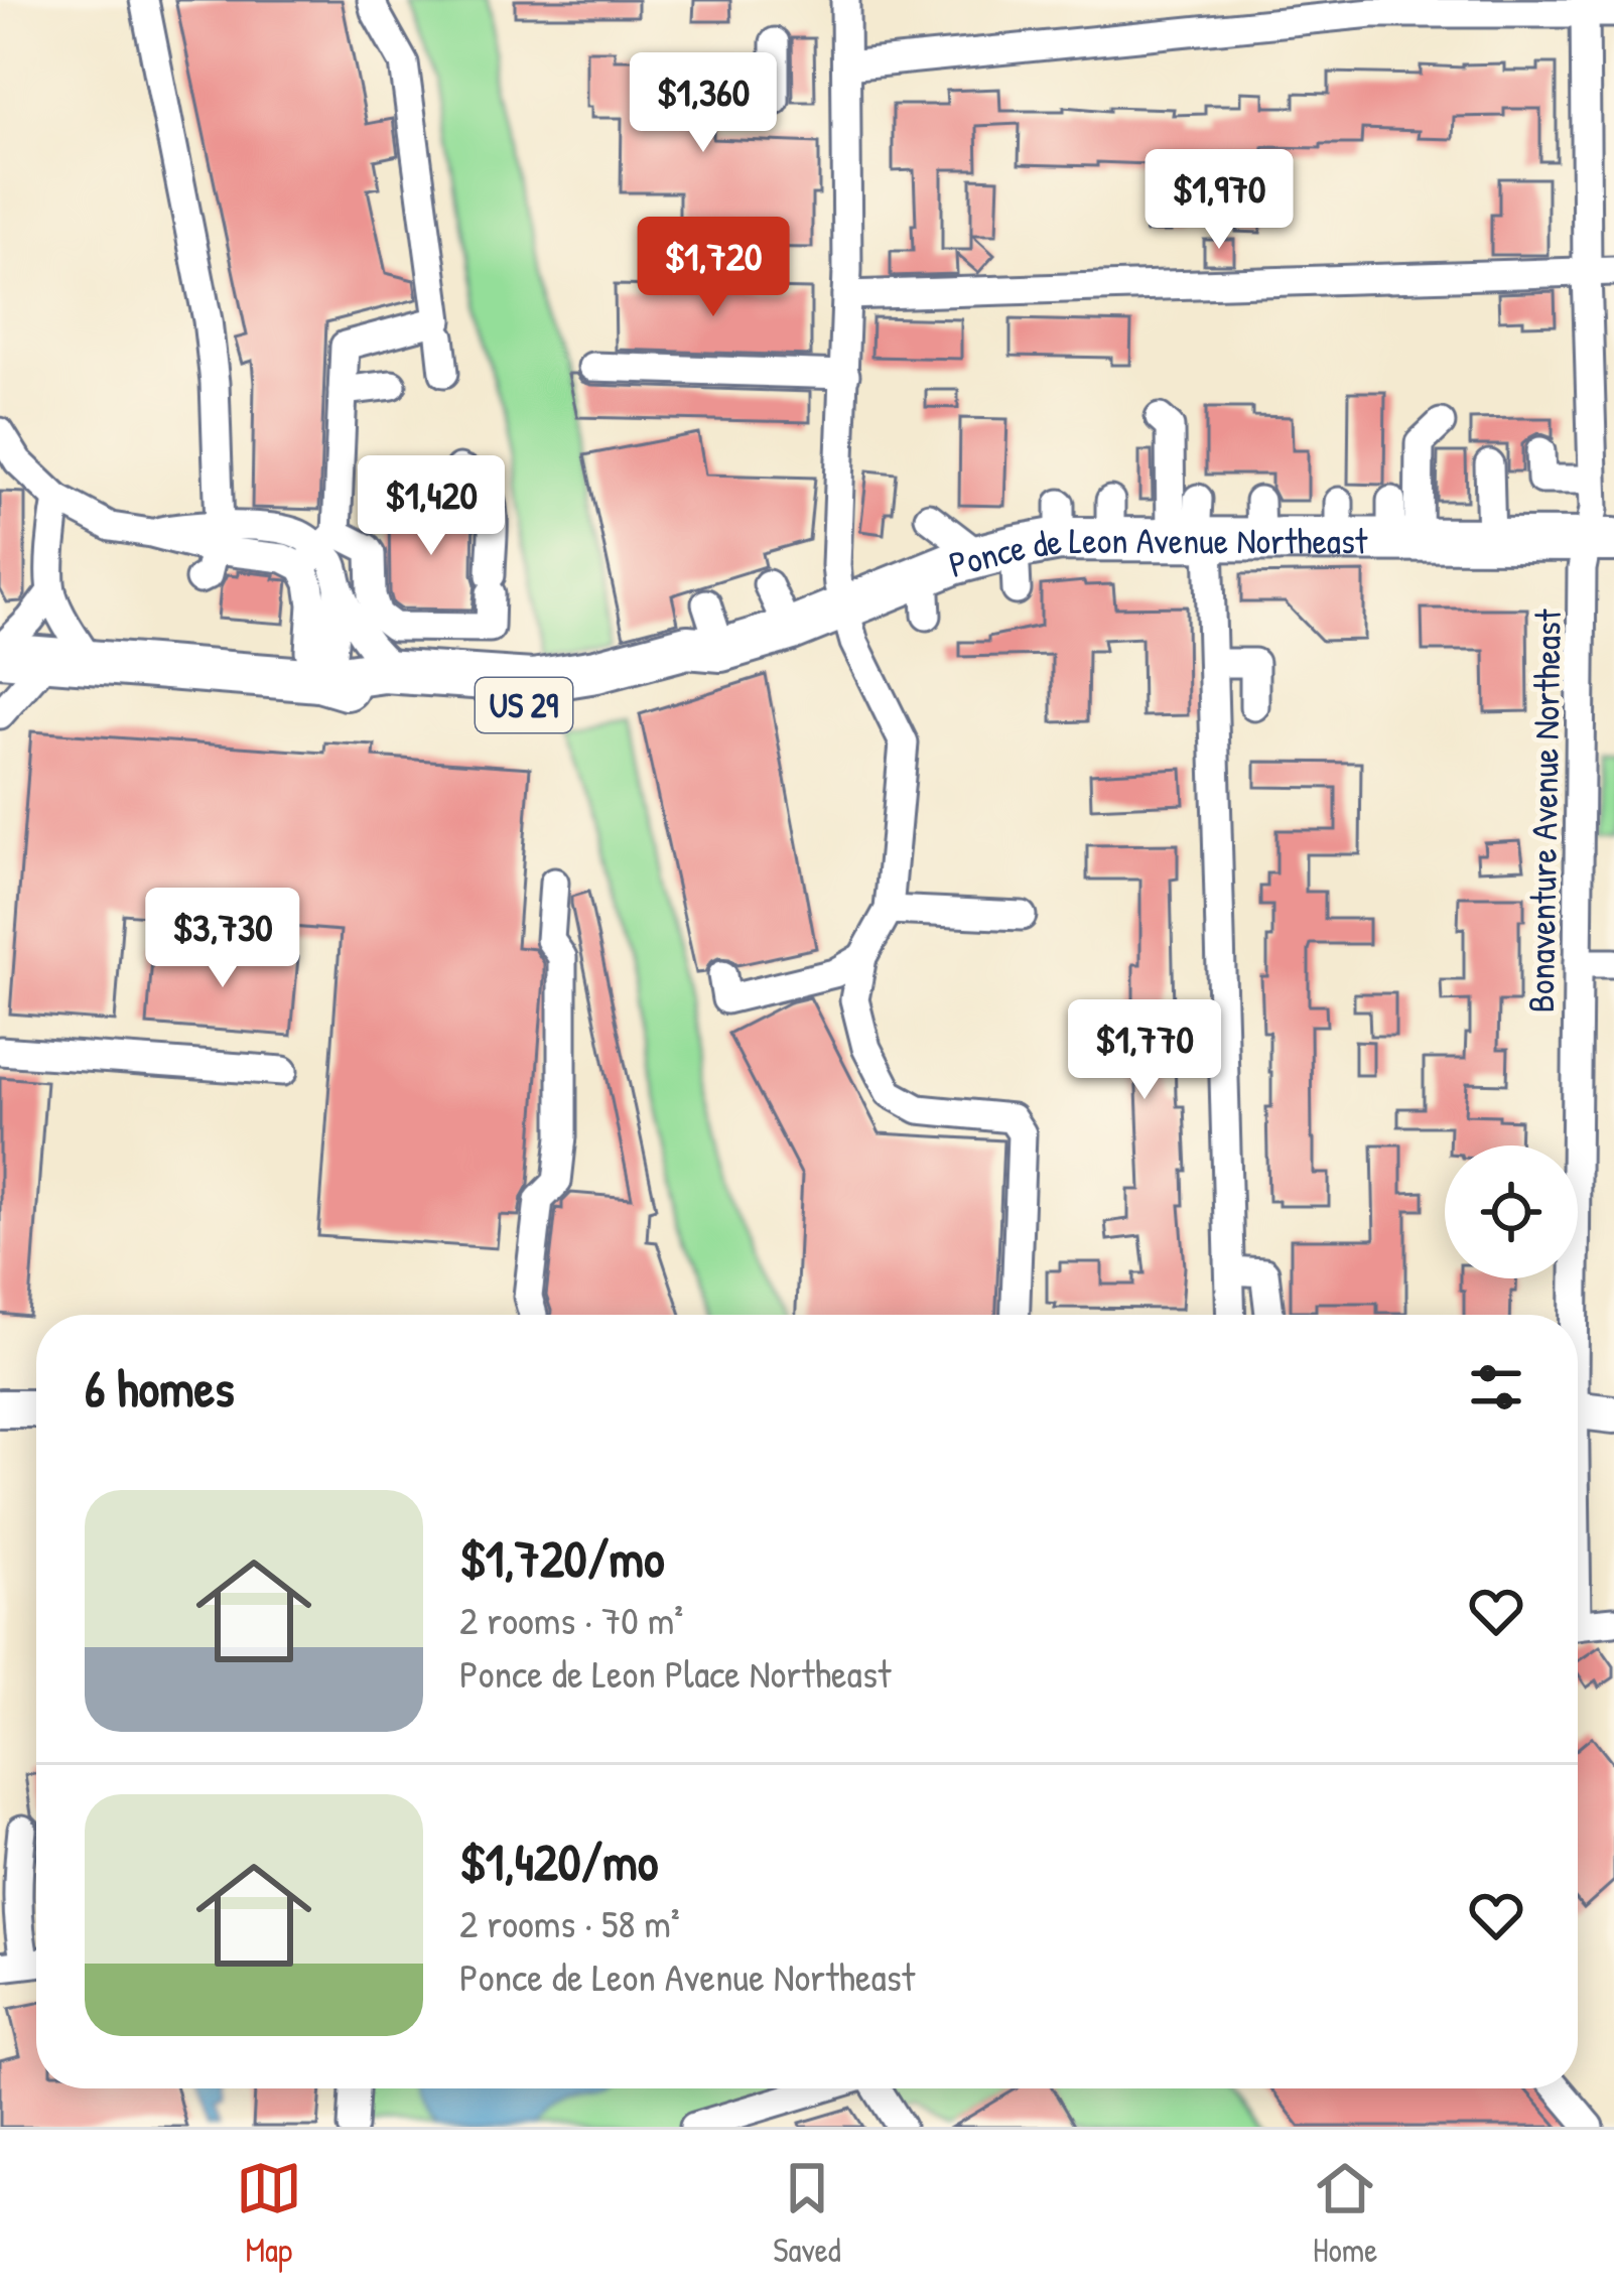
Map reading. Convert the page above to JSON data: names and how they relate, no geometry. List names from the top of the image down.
{
  "streets": {
    "highway": ["Ponce de Leon Avenue Northeast", "US 29"],
    "street": ["Bonaventure Avenue Northeast"]
  },
  "crossings": [
    ["Ponce de Leon Avenue Northeast", "Bonaventure Avenue Northeast"]
  ],
  "page": {
    "price": [
      "$1,360",
      "$1,970",
      "$1,720",
      "$1,420",
      "$3,730",
      "$1,770"
    ],
    "heading": "6 homes",
    "list": [
      {
        "name": "$1,720/mo",
        "note": "2 rooms · 70 m² · Ponce de Leon Place Northeast"
      },
      {
        "name": "$1,420/mo",
        "note": "2 rooms · 58 m² · Ponce de Leon Avenue Northeast"
      }
    ],
    "tabs": ["Map", "Saved", "Home"]
  }
}
